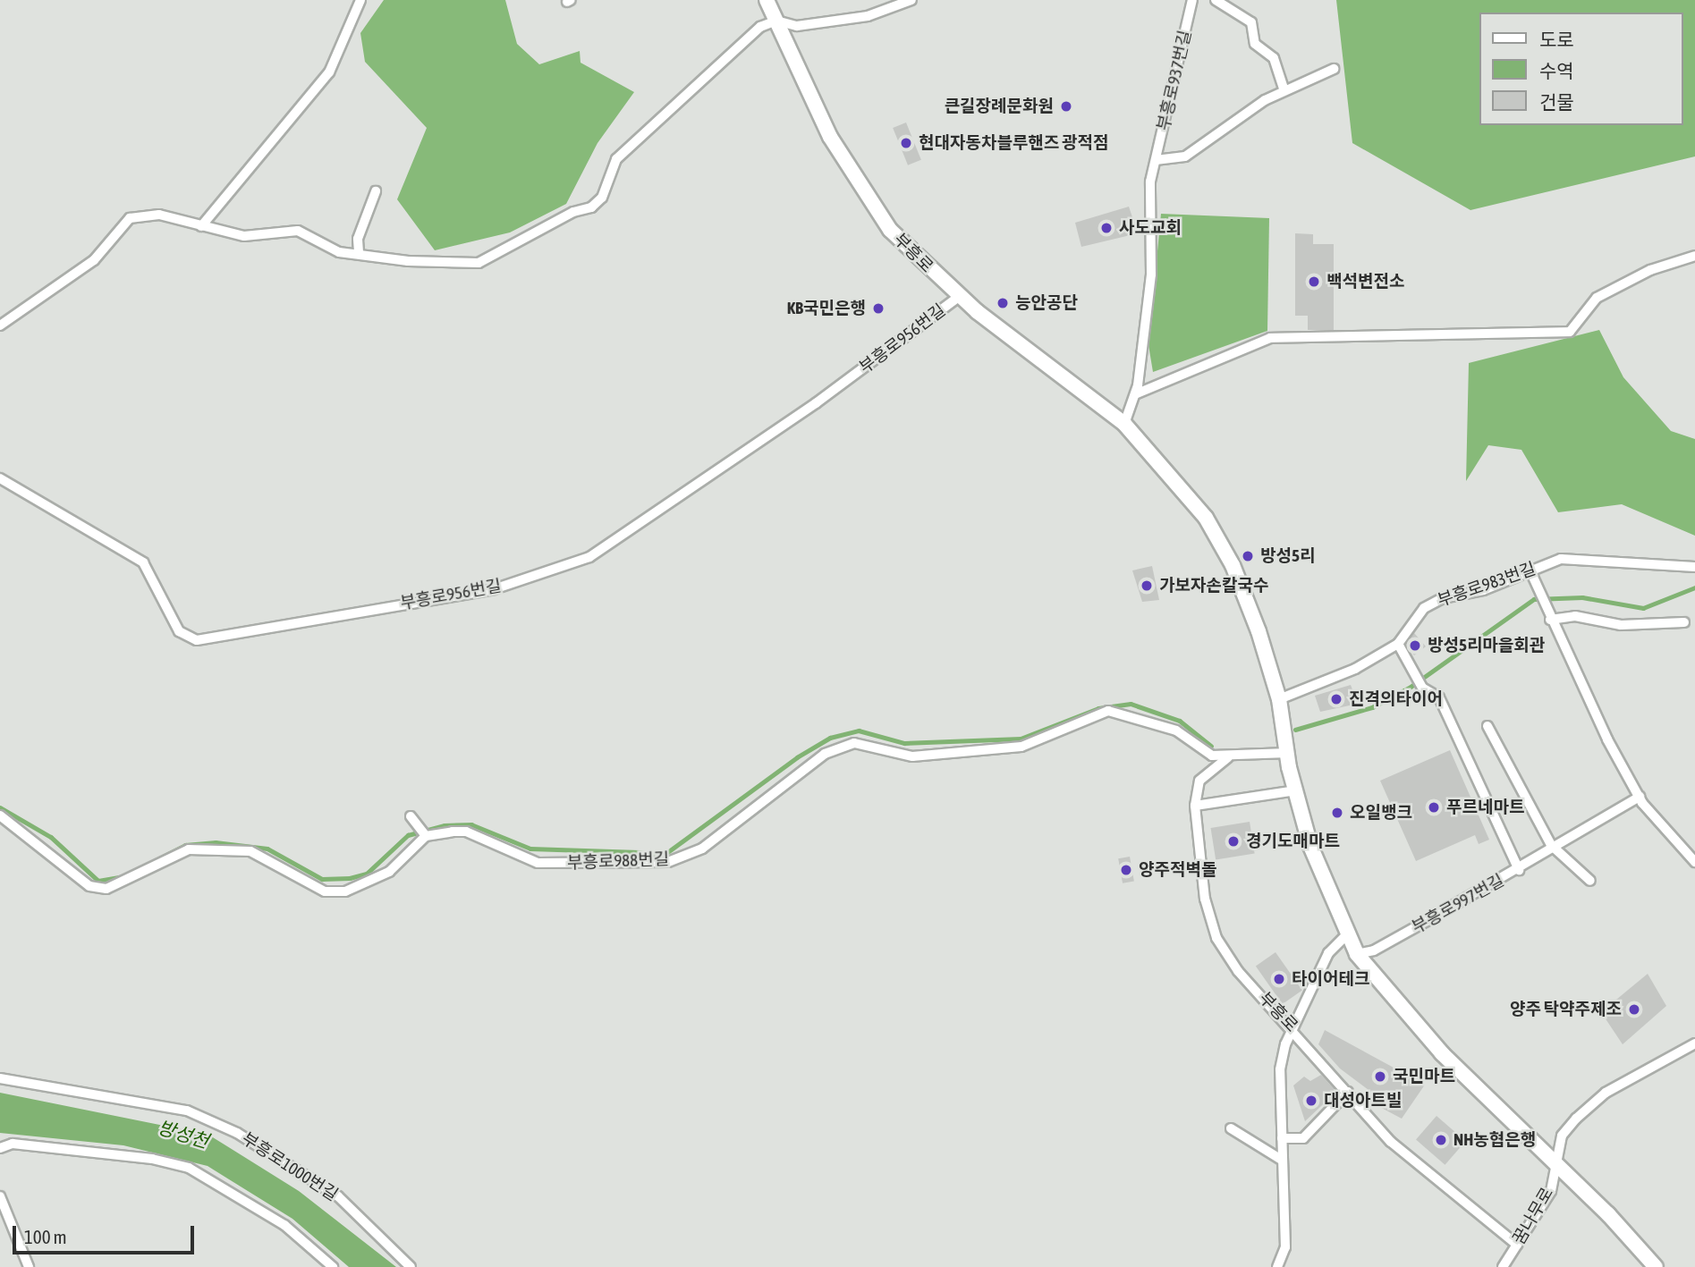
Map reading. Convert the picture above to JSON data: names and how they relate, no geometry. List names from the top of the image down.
{
  "streets": {
    "main road": ["부흥로"],
    "street": [
      "부흥로937번길",
      "부흥로956번길",
      "부흥로983번길",
      "부흥로988번길",
      "부흥로997번길",
      "부흥로1000번길",
      "꿈나무로"
    ]
  },
  "crossings": [
    ["부흥로", "부흥로956번길"],
    ["부흥로", "부흥로983번길"],
    ["부흥로", "부흥로988번길"],
    ["부흥로", "부흥로997번길"],
    ["부흥로", "꿈나무로"]
  ],
  "water": ["방성천"],
  "places": [
    "큰길장례문화원",
    "현대자동차블루핸즈 광적점",
    "사도교회",
    "백석변전소",
    "능안공단",
    "KB국민은행",
    "방성5리",
    "가보자손칼국수",
    "방성5리마을회관",
    "진격의타이어",
    "푸르네마트",
    "오일뱅크",
    "경기도매마트",
    "양주적벽돌",
    "타이어테크",
    "양주 탁약주제조",
    "국민마트",
    "대성아트빌",
    "NH농협은행"
  ],
  "legend": ["도로", "수역", "건물"],
  "scale_bar": "100 m"
}
